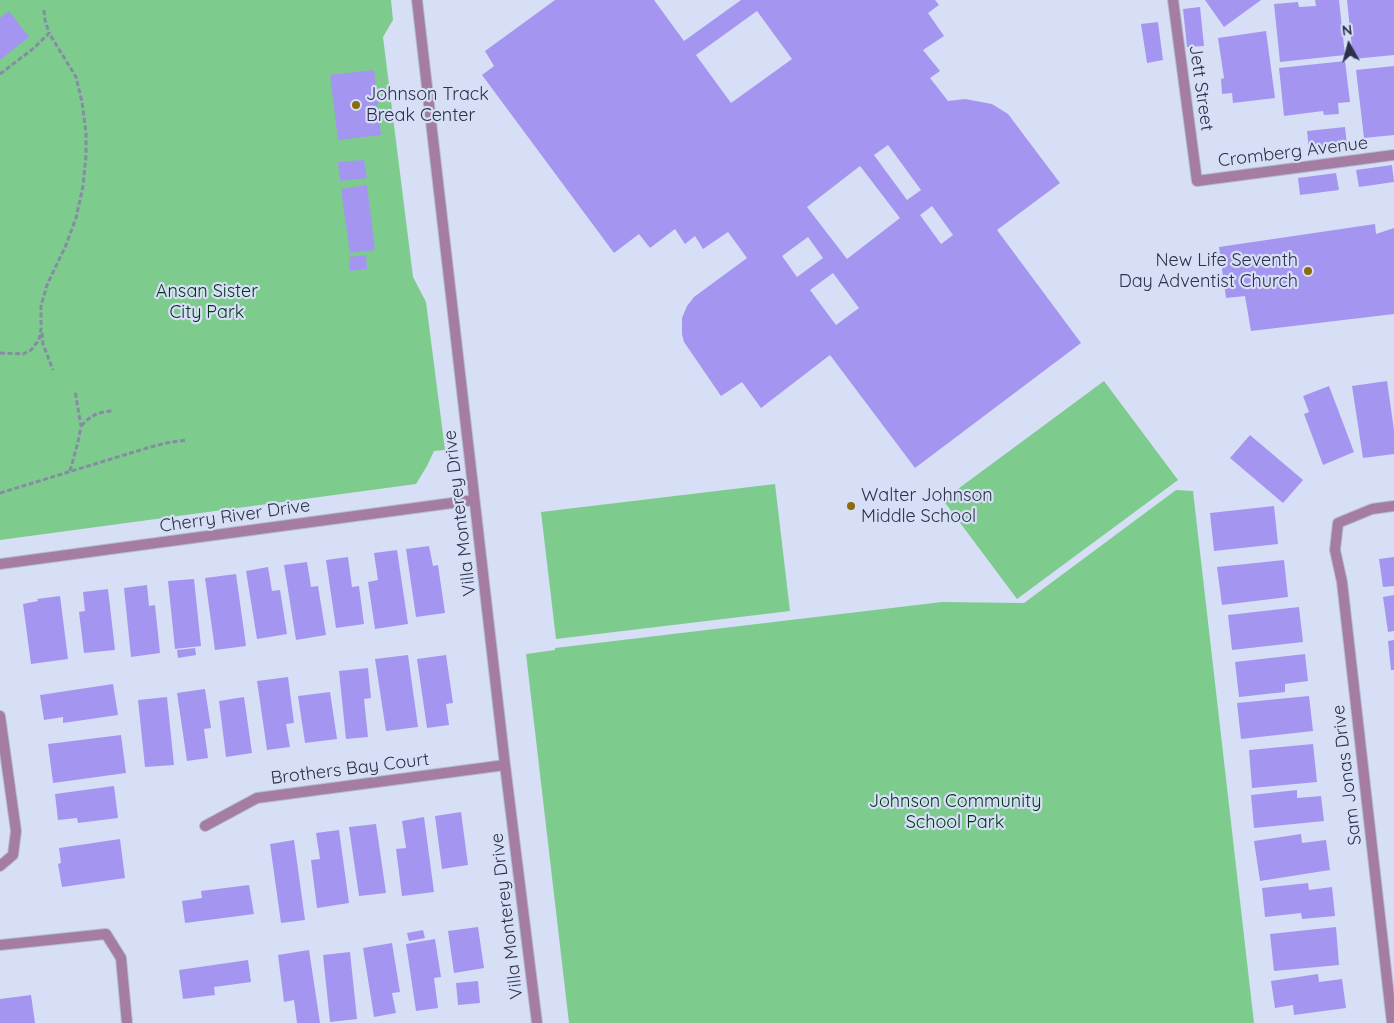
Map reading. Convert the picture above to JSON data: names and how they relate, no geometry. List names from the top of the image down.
{
  "streets": {
    "street": [
      "Jett Street",
      "Cromberg Avenue",
      "Villa Monterey Drive",
      "Cherry River Drive",
      "Brothers Bay Court",
      "Sam Jonas Drive"
    ]
  },
  "crossings": [
    ["Jett Street", "Cromberg Avenue"],
    ["Villa Monterey Drive", "Cherry River Drive"],
    ["Villa Monterey Drive", "Brothers Bay Court"]
  ],
  "parks": ["Ansan Sister City Park", "Johnson Community School Park"],
  "places": ["Johnson Track Break Center", "New Life Seventh Day Adventist Church", "Walter Johnson Middle School"],
  "north": "top"
}
